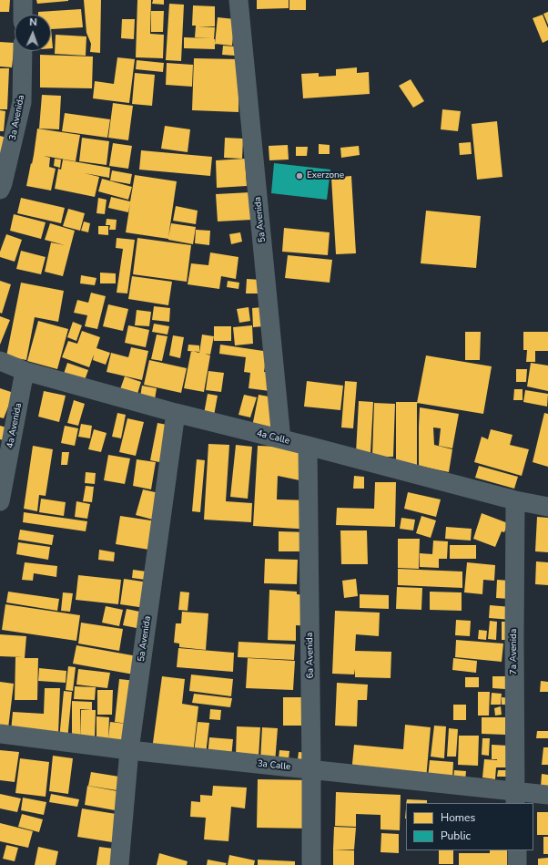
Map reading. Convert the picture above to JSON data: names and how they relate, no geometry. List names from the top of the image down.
{
  "streets": {
    "street": [
      "3a Avenida",
      "5a Avenida",
      "4a Avenida",
      "4a Calle",
      "7a Avenida",
      "6a Avenida",
      "3a Calle"
    ]
  },
  "crossings": [
    ["5a Avenida", "4a Calle"],
    ["5a Avenida", "3a Calle"],
    ["4a Avenida", "4a Calle"],
    ["4a Calle", "7a Avenida"],
    ["4a Calle", "6a Avenida"],
    ["7a Avenida", "3a Calle"],
    ["6a Avenida", "3a Calle"]
  ],
  "places": ["Exerzone"],
  "legend": ["Homes", "Public"],
  "north": "top"
}
